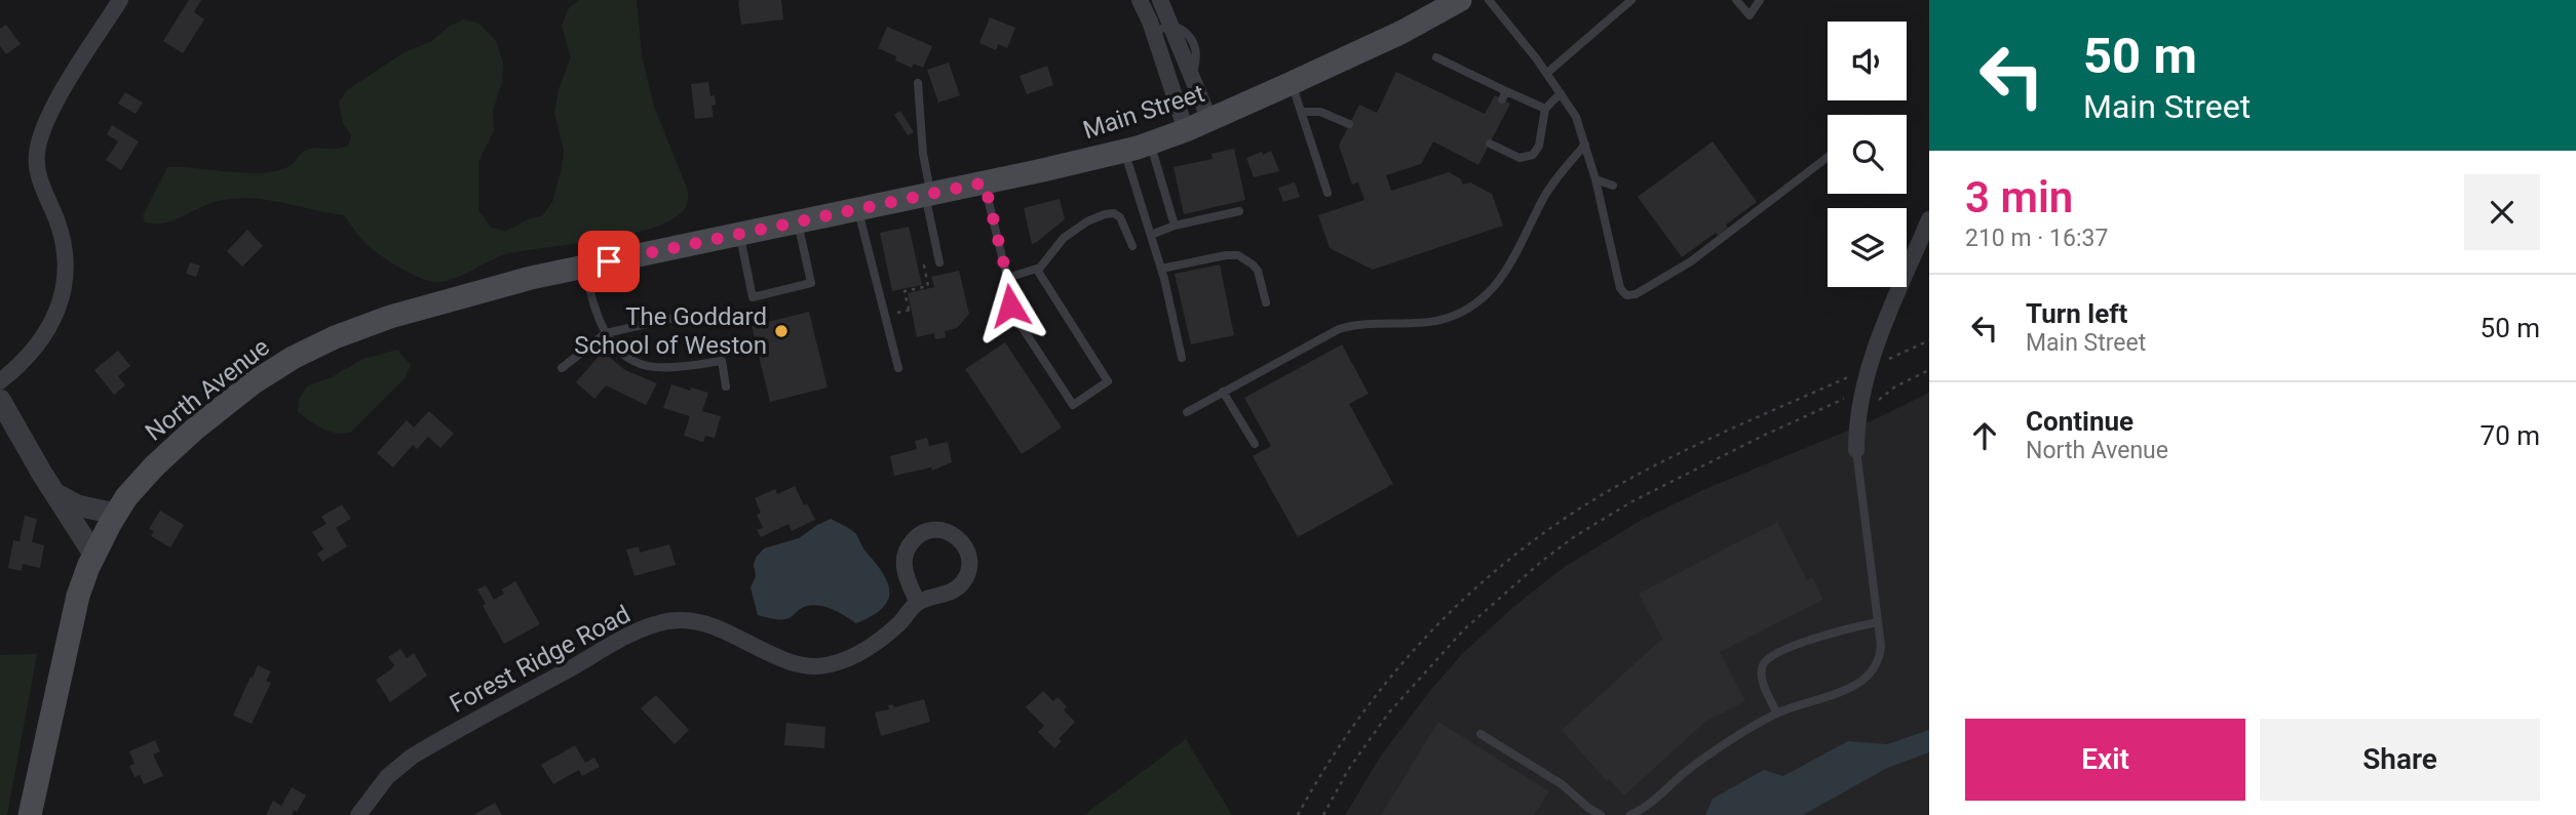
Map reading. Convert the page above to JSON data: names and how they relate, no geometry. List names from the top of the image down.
{
  "streets": {
    "main road": ["Main Street", "North Avenue"],
    "street": ["Forest Ridge Road"]
  },
  "crossings": [
    ["Main Street", "North Avenue"]
  ],
  "places": ["The Goddard School of Weston"],
  "page": {
    "turn": ["50 m", "Main Street"],
    "heading": ["3 min", "210 m · 16:37"],
    "list": [
      {
        "name": "Turn left",
        "note": "Main Street",
        "value": "50 m"
      },
      {
        "name": "Continue",
        "note": "North Avenue",
        "value": "70 m"
      }
    ],
    "buttons": ["Exit", "Share"]
  }
}
